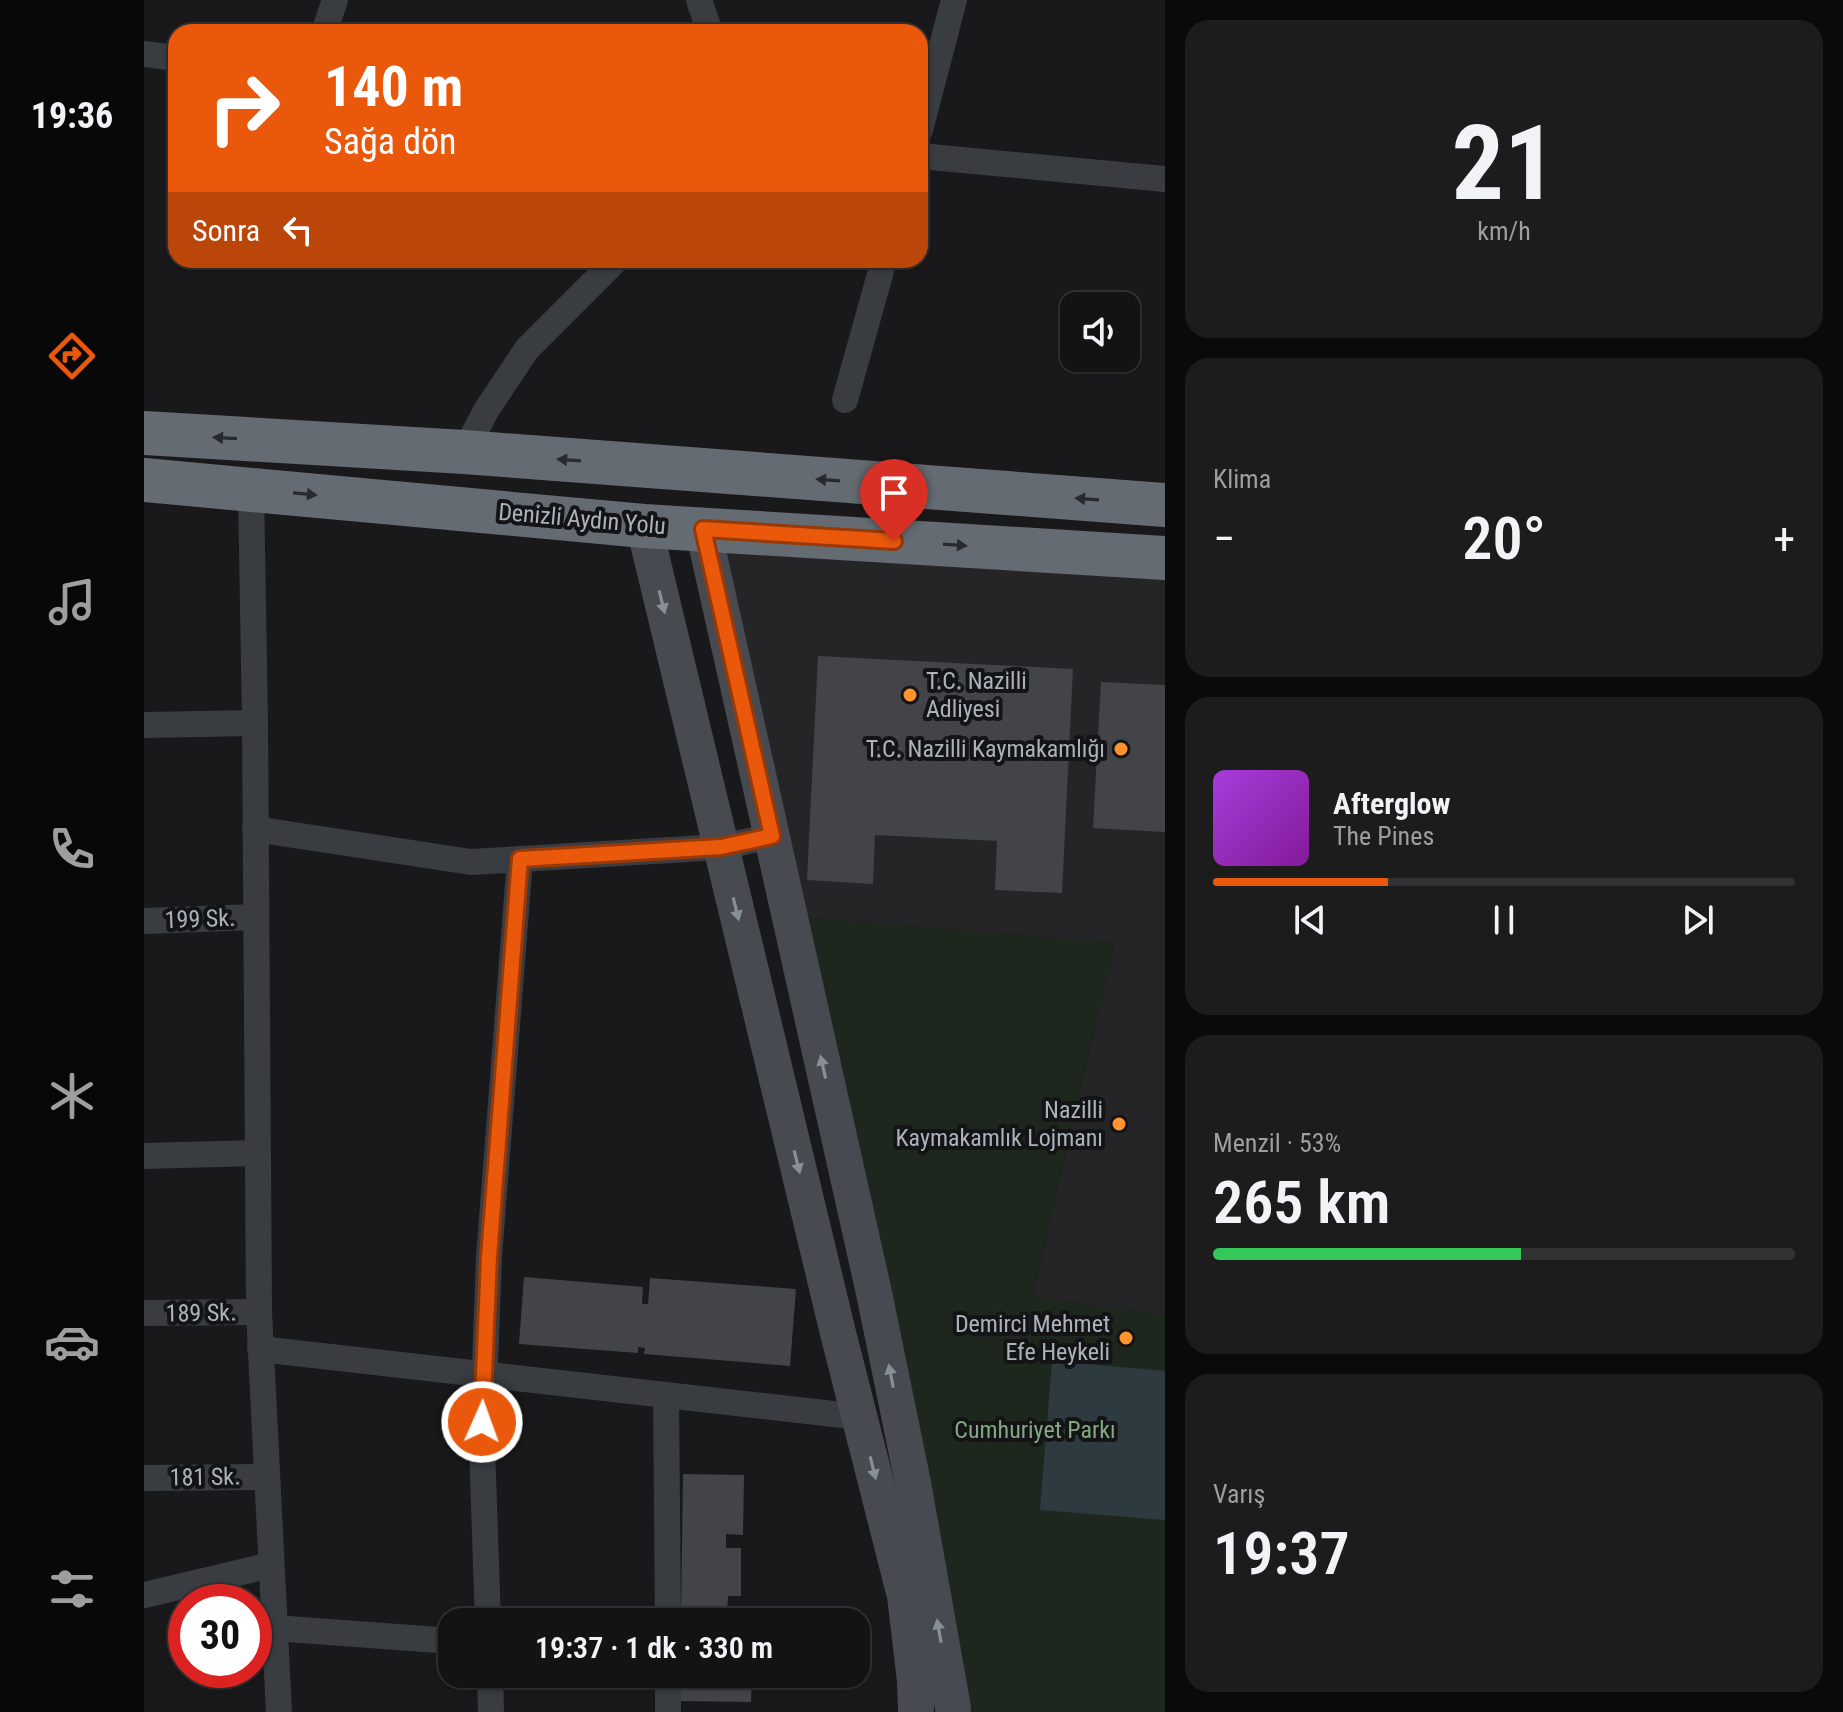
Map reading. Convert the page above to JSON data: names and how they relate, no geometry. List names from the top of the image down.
{
  "streets": {
    "highway": ["Denizli Aydın Yolu"],
    "street": ["199 Sk.", "189 Sk.", "181 Sk."]
  },
  "parks": ["Cumhuriyet Parkı"],
  "places": [
    "T.C. Nazilli Adliyesi",
    "T.C. Nazilli Kaymakamlığı",
    "Nazilli Kaymakamlık Lojmanı",
    "Demirci Mehmet Efe Heykeli"
  ],
  "page": {
    "tabs": "19:36",
    "tile": [
      ["21", "km/h"],
      "Klima",
      ["Menzil · 53%", "265 km"],
      ["Varış", "19:37"]
    ],
    "turn": ["140 m", "Sağa dön"],
    "then": "Sonra",
    "heat": ["−", "20°", "+"],
    "song": ["Afterglow", "The Pines"],
    "limit": "30",
    "trip": "19:37 · 1 dk · 330 m"
  }
}
